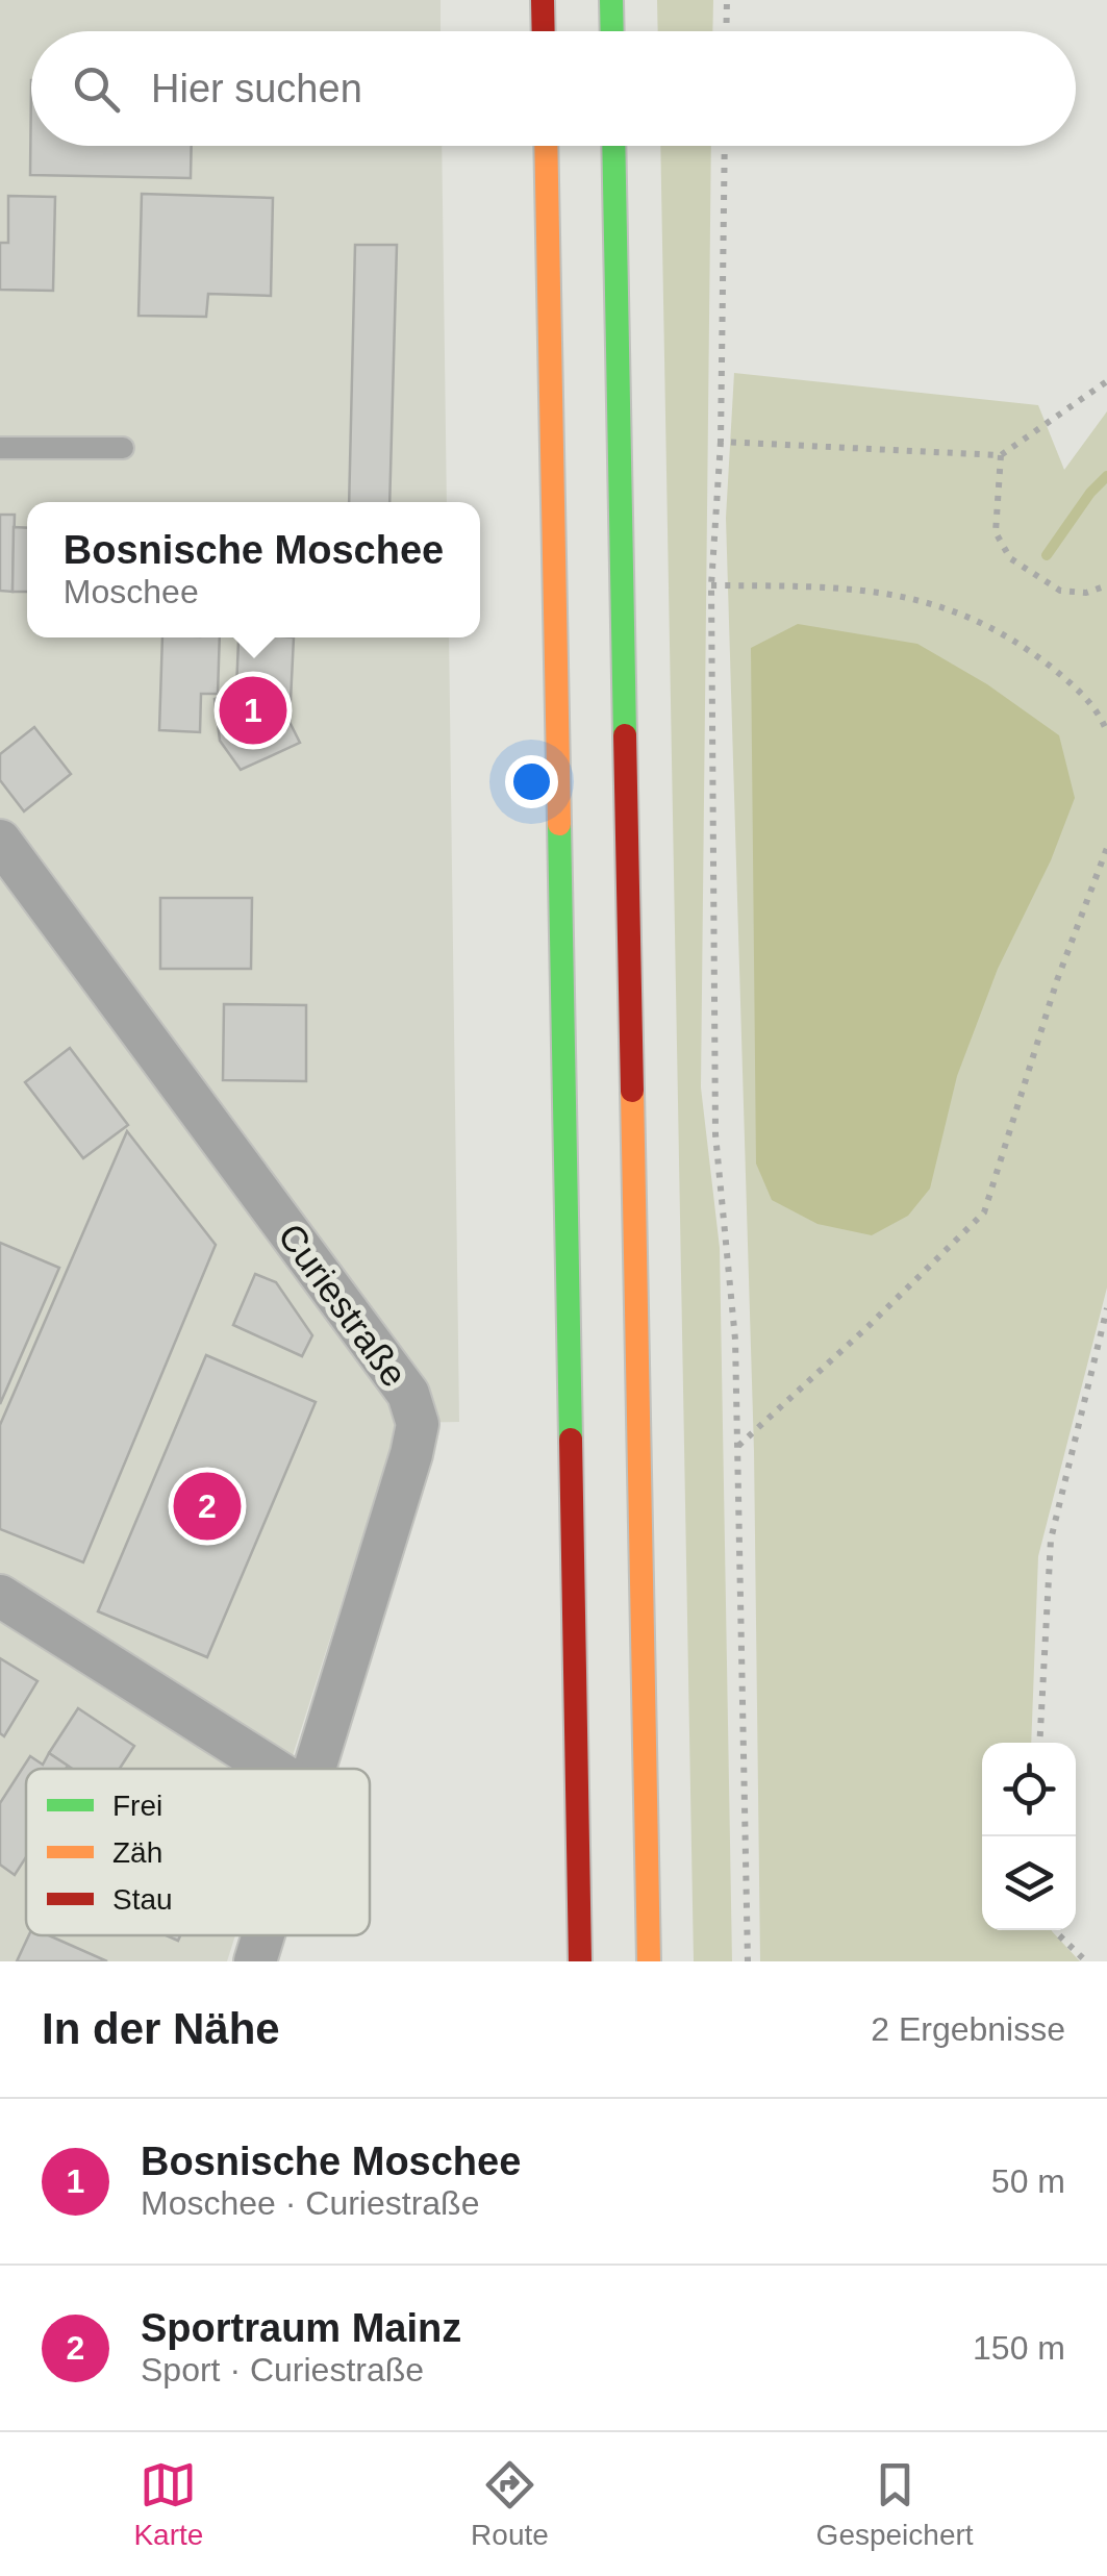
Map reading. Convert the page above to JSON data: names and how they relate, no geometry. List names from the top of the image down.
{
  "streets": {
    "street": ["Curiestraße"]
  },
  "legend": ["Frei", "Zäh", "Stau"],
  "page": {
    "search": "Hier suchen",
    "popup": ["Bosnische Moschee", "Moschee"],
    "pins": ["1", "2"],
    "heading": ["In der Nähe", "2 Ergebnisse"],
    "list": [
      {
        "mark": "1",
        "name": "Bosnische Moschee",
        "note": "Moschee · Curiestraße",
        "value": "50 m"
      },
      {
        "mark": "2",
        "name": "Sportraum Mainz",
        "note": "Sport · Curiestraße",
        "value": "150 m"
      }
    ],
    "nav": ["Karte", "Route", "Gespeichert"]
  }
}
